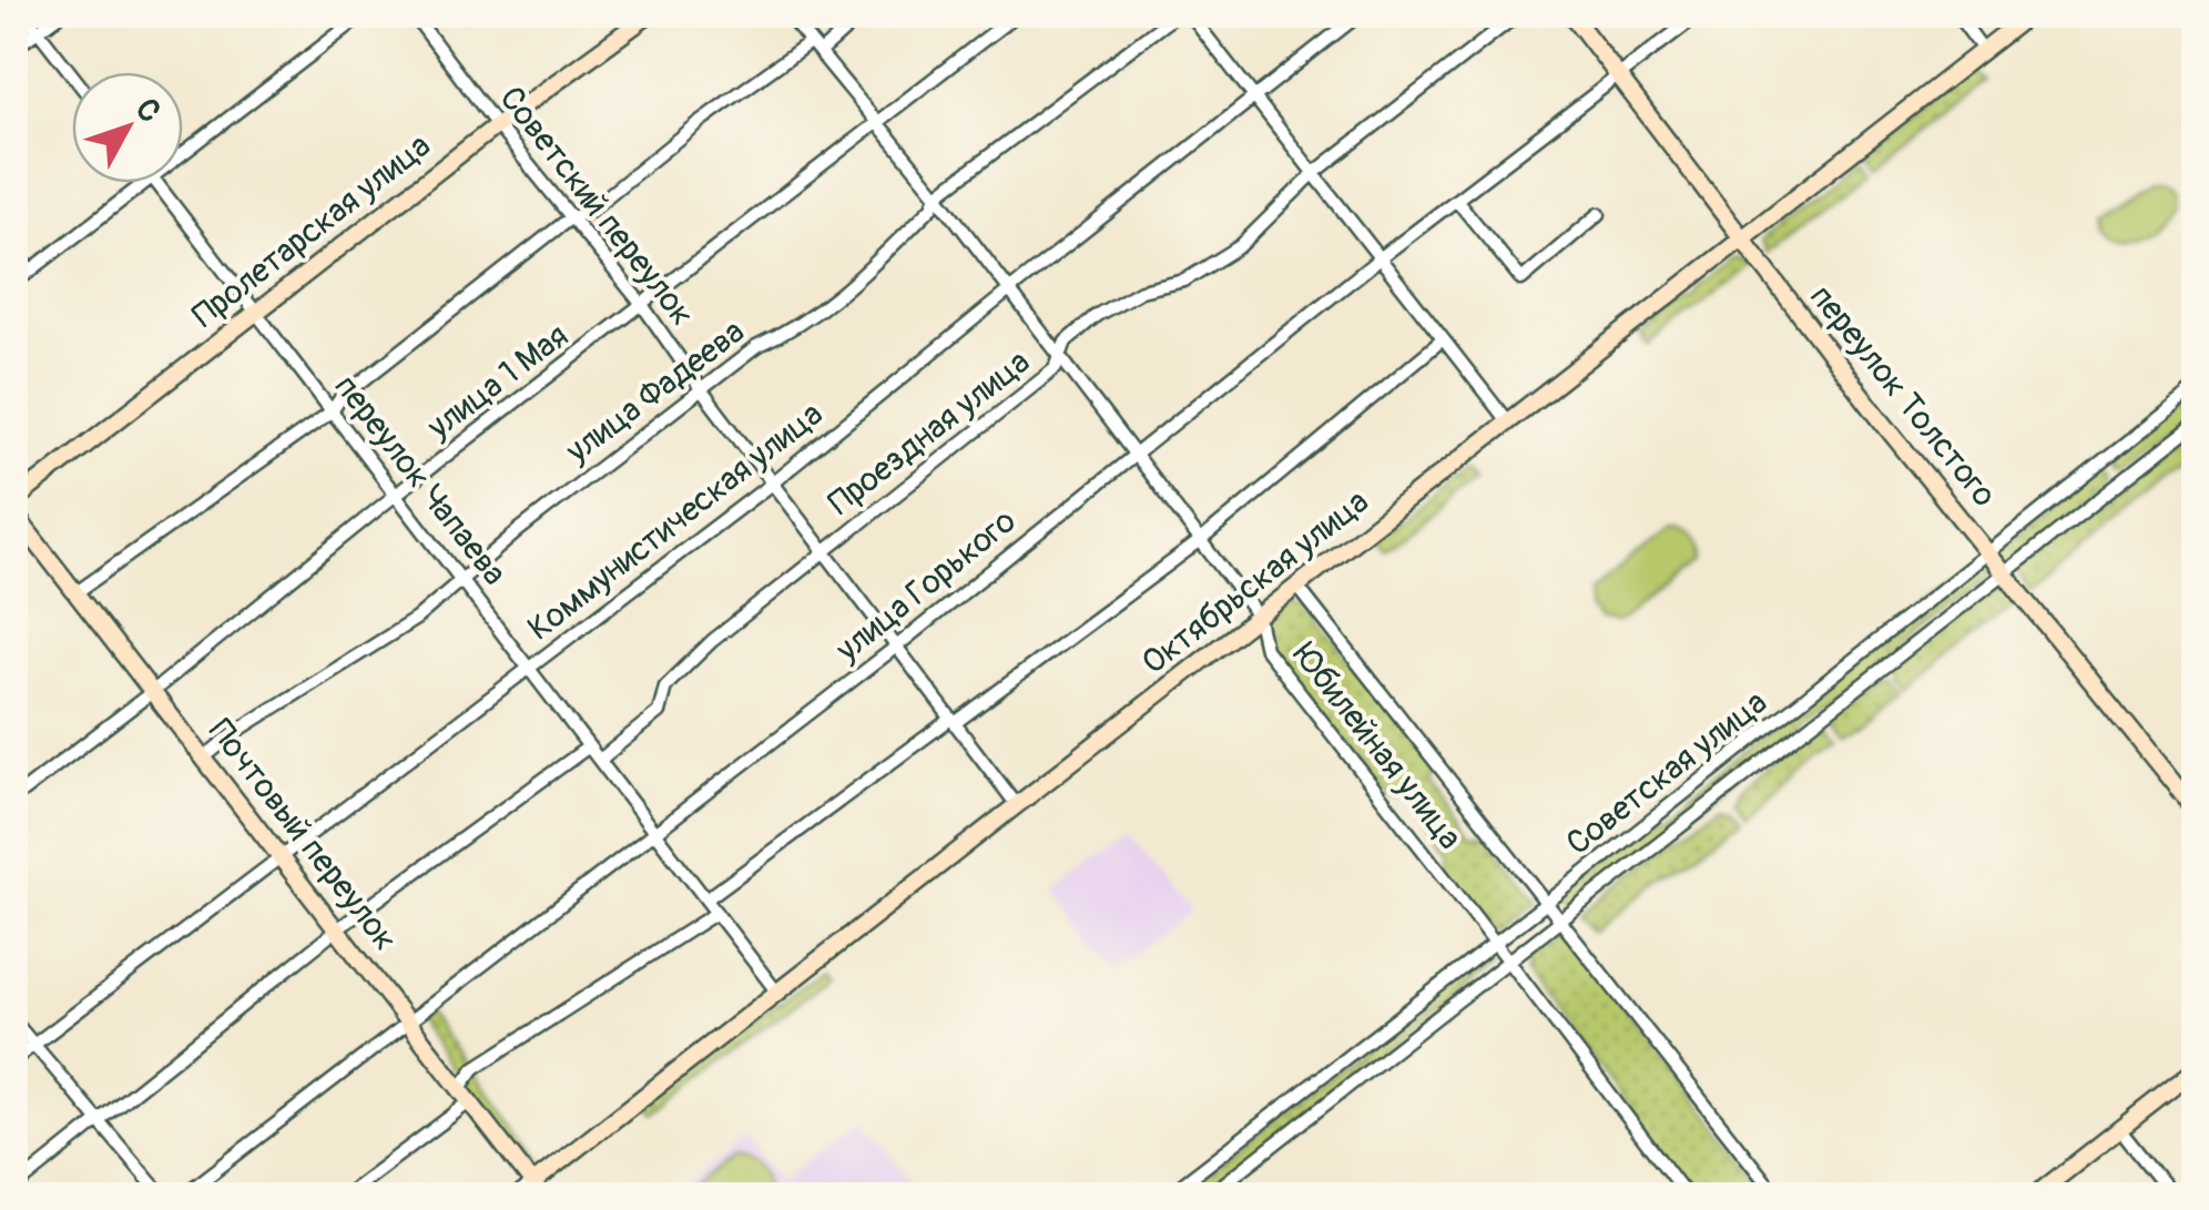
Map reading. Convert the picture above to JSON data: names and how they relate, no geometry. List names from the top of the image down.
{
  "streets": {
    "street": [
      "Советский переулок",
      "Пролетарская улица",
      "улица 1 Мая",
      "улица Фадеева",
      "переулок Толстого",
      "Проездная улица",
      "переулок Чапаева",
      "Коммунистическая улица",
      "Октябрьская улица",
      "улица Горького",
      "Юбилейная улица",
      "Советская улица",
      "Почтовый переулок"
    ]
  },
  "crossings": [
    ["Советский переулок", "Пролетарская улица"],
    ["Советский переулок", "улица 1 Мая"],
    ["Советский переулок", "улица Фадеева"],
    ["Советский переулок", "Проездная улица"],
    ["Советский переулок", "Коммунистическая улица"],
    ["Советский переулок", "Октябрьская улица"],
    ["Советский переулок", "улица Горького"],
    ["Пролетарская улица", "переулок Чапаева"],
    ["улица 1 Мая", "переулок Чапаева"],
    ["улица 1 Мая", "Юбилейная улица"],
    ["улица 1 Мая", "Почтовый переулок"],
    ["улица Фадеева", "переулок Чапаева"],
    ["улица Фадеева", "Юбилейная улица"],
    ["улица Фадеева", "Почтовый переулок"],
    ["переулок Толстого", "Октябрьская улица"],
    ["переулок Толстого", "улица Горького"],
    ["переулок Толстого", "Советская улица"],
    ["Проездная улица", "переулок Чапаева"],
    ["Проездная улица", "Юбилейная улица"],
    ["переулок Чапаева", "Коммунистическая улица"],
    ["переулок Чапаева", "Октябрьская улица"],
    ["переулок Чапаева", "улица Горького"],
    ["Коммунистическая улица", "Юбилейная улица"],
    ["Коммунистическая улица", "Почтовый переулок"],
    ["Октябрьская улица", "Юбилейная улица"],
    ["Октябрьская улица", "Почтовый переулок"],
    ["улица Горького", "Юбилейная улица"],
    ["улица Горького", "Почтовый переулок"],
    ["Юбилейная улица", "Советская улица"]
  ],
  "north": "top right"
}
